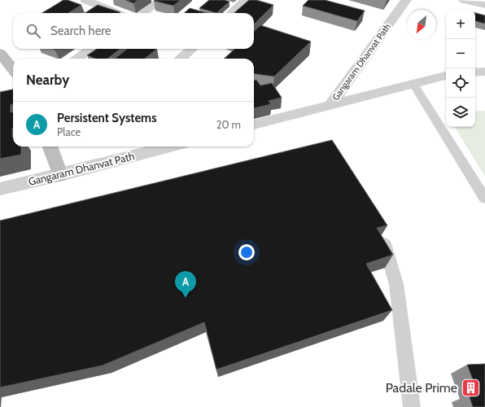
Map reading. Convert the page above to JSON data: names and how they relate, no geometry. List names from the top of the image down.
{
  "streets": {
    "street": ["Gangaram Dhanvat Path"]
  },
  "places": {
    "building": ["Padale Prime"]
  },
  "north": "bottom left",
  "page": {
    "map_buttons": ["+", "−"],
    "search": "Search here",
    "heading": "Nearby",
    "list": [
      {
        "mark": "A",
        "name": "Persistent Systems",
        "note": "Place",
        "value": "20 m"
      }
    ],
    "pins": "A"
  }
}
